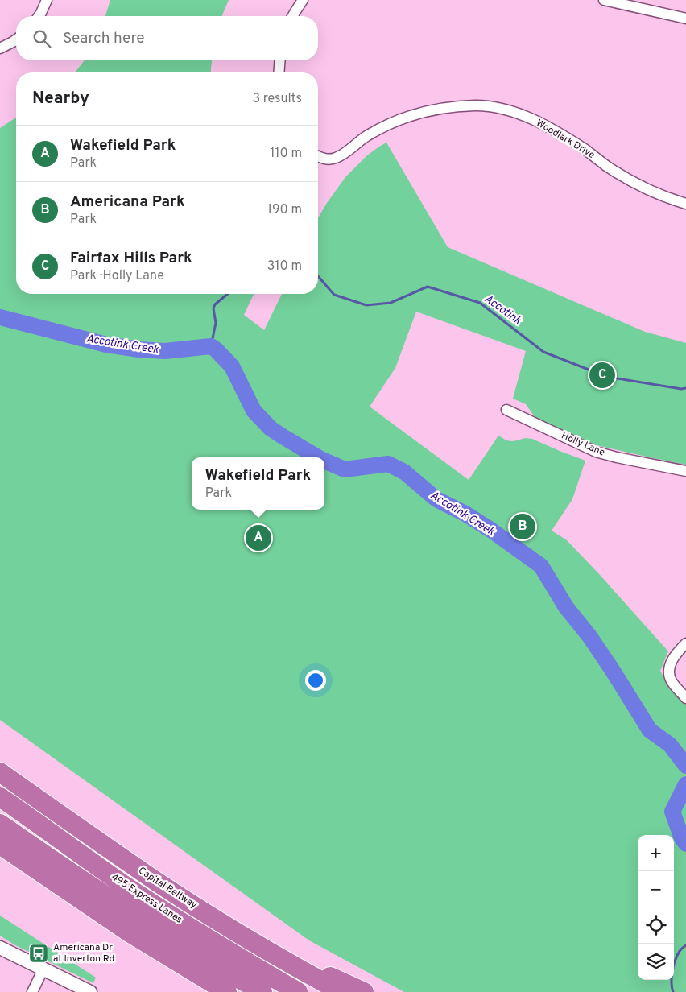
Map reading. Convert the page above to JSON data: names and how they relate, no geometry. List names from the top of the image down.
{
  "streets": {
    "highway": ["Capital Beltway", "495 Express Lanes"],
    "street": ["Woodlark Drive", "Holly Lane"]
  },
  "water": ["Accotink", "Accotink Creek"],
  "places": {
    "bus stop": ["Americana Dr at Inverton Rd"]
  },
  "page": {
    "search": "Search here",
    "heading": ["Nearby", "3 results"],
    "list": [
      {
        "mark": "A",
        "name": "Wakefield Park",
        "note": "Park",
        "value": "110 m"
      },
      {
        "mark": "B",
        "name": "Americana Park",
        "note": "Park",
        "value": "190 m"
      },
      {
        "mark": "C",
        "name": "Fairfax Hills Park",
        "note": "Park · Holly Lane",
        "value": "310 m"
      }
    ],
    "pins": ["C", "B", "A"],
    "popup": ["Wakefield Park", "Park"],
    "map_buttons": ["+", "−"]
  }
}
